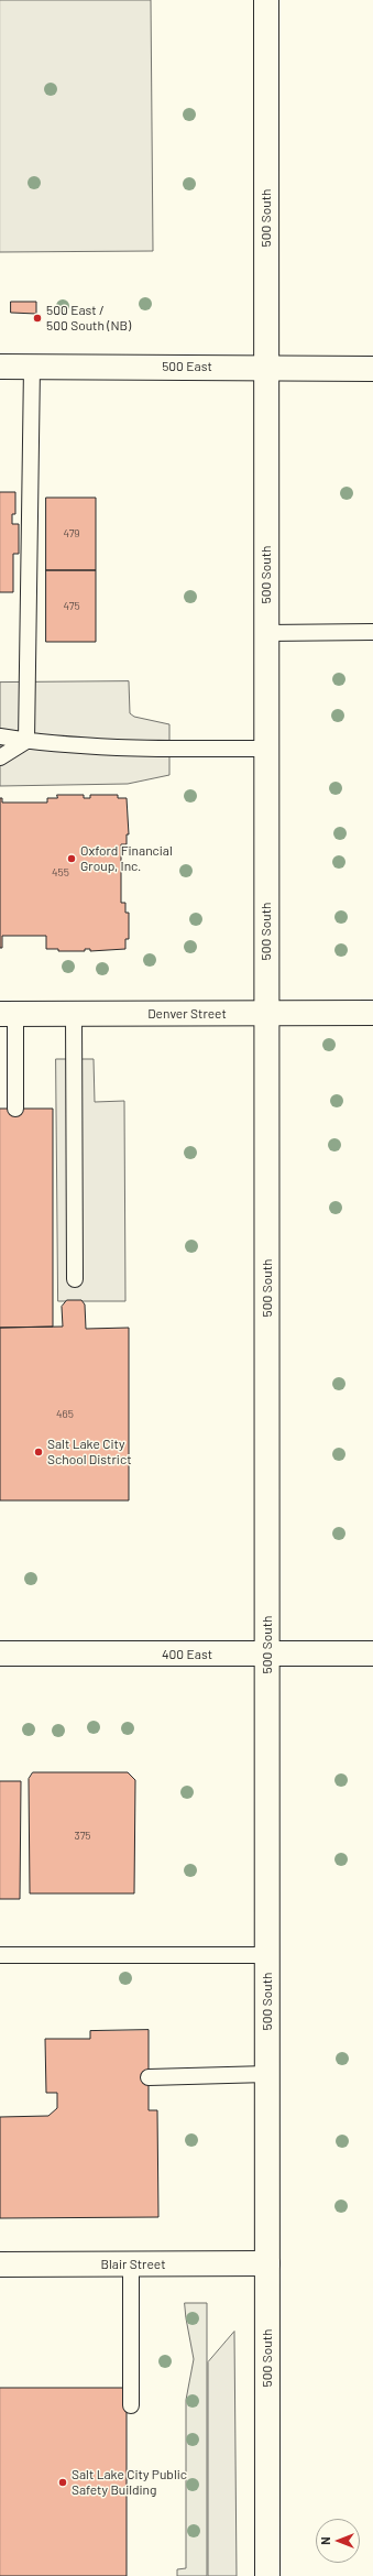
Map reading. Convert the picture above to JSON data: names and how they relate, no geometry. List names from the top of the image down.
{
  "streets": {
    "main road": [
      "500 South",
      "500 East",
      "Denver Street",
      "400 East",
      "Blair Street"
    ]
  },
  "crossings": [
    ["500 South", "500 East"],
    ["500 South", "Denver Street"],
    ["500 South", "400 East"],
    ["500 South", "Blair Street"]
  ],
  "places": [
    "500 East / 500 South (NB)",
    "Oxford Financial Group, Inc.",
    "Salt Lake City School District",
    "Salt Lake City Public Safety Building"
  ],
  "house_numbers": [
    "479",
    "475",
    "455",
    "465",
    "375"
  ],
  "north": "left"
}
